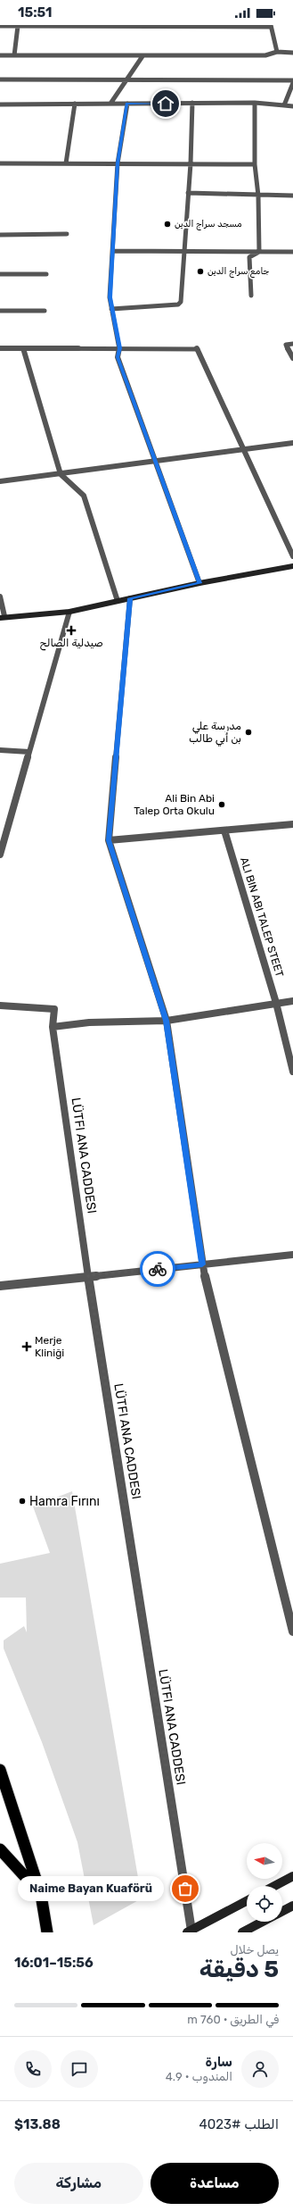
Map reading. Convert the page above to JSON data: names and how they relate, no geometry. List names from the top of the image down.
{
  "streets": {
    "street": ["ALI BIN ABI TALEP STEET", "LÜTFI ANA CADDESI"]
  },
  "places": {
    "other": [
      "مسجد سراج الدين",
      "جامع سراج الدين",
      "مدرسة علي بن أبي طالب",
      "Ali Bin Abi Talep Orta Okulu",
      "Hamra Fırını",
      "Naime Bayan Kuaförü"
    ],
    "health": ["صيدلية الصالح", "Merje Kliniği"]
  },
  "north": "left",
  "page": {
    "status": "15:51",
    "bubble": "Naime Bayan Kuaförü",
    "heading": ["5 دقيقة", "يصل خلال", "15:56–16:01"],
    "panel": [
      "سارة",
      "المندوب · 4.9",
      "الطلب #4023",
      "$13.88"
    ],
    "bar": "في الطريق · 760 m",
    "buttons": ["مساعدة", "مشاركة"]
  }
}
